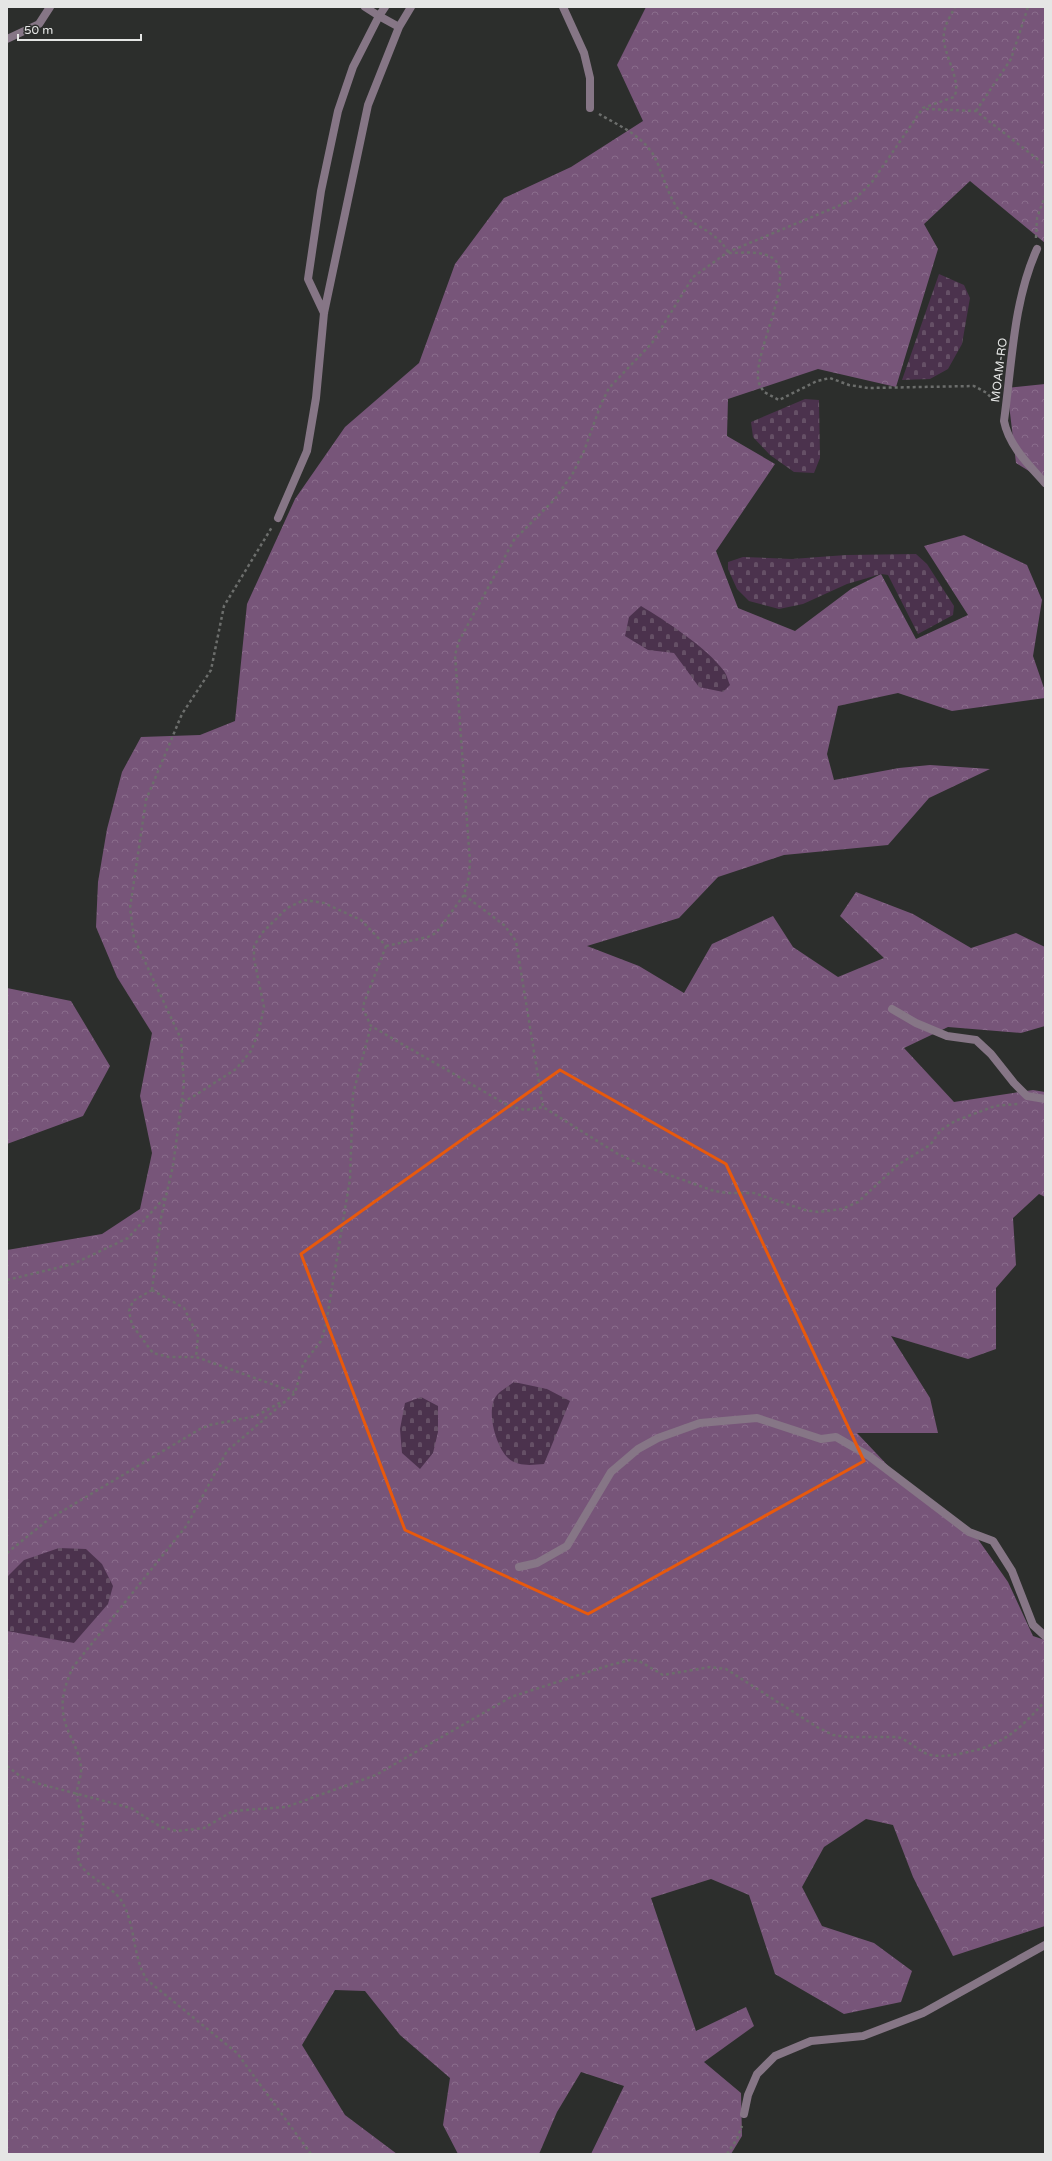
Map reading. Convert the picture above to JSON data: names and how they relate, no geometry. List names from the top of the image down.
{
  "streets": {
    "street": ["MOAM-RO"]
  },
  "scale_bar": "50 m"
}
